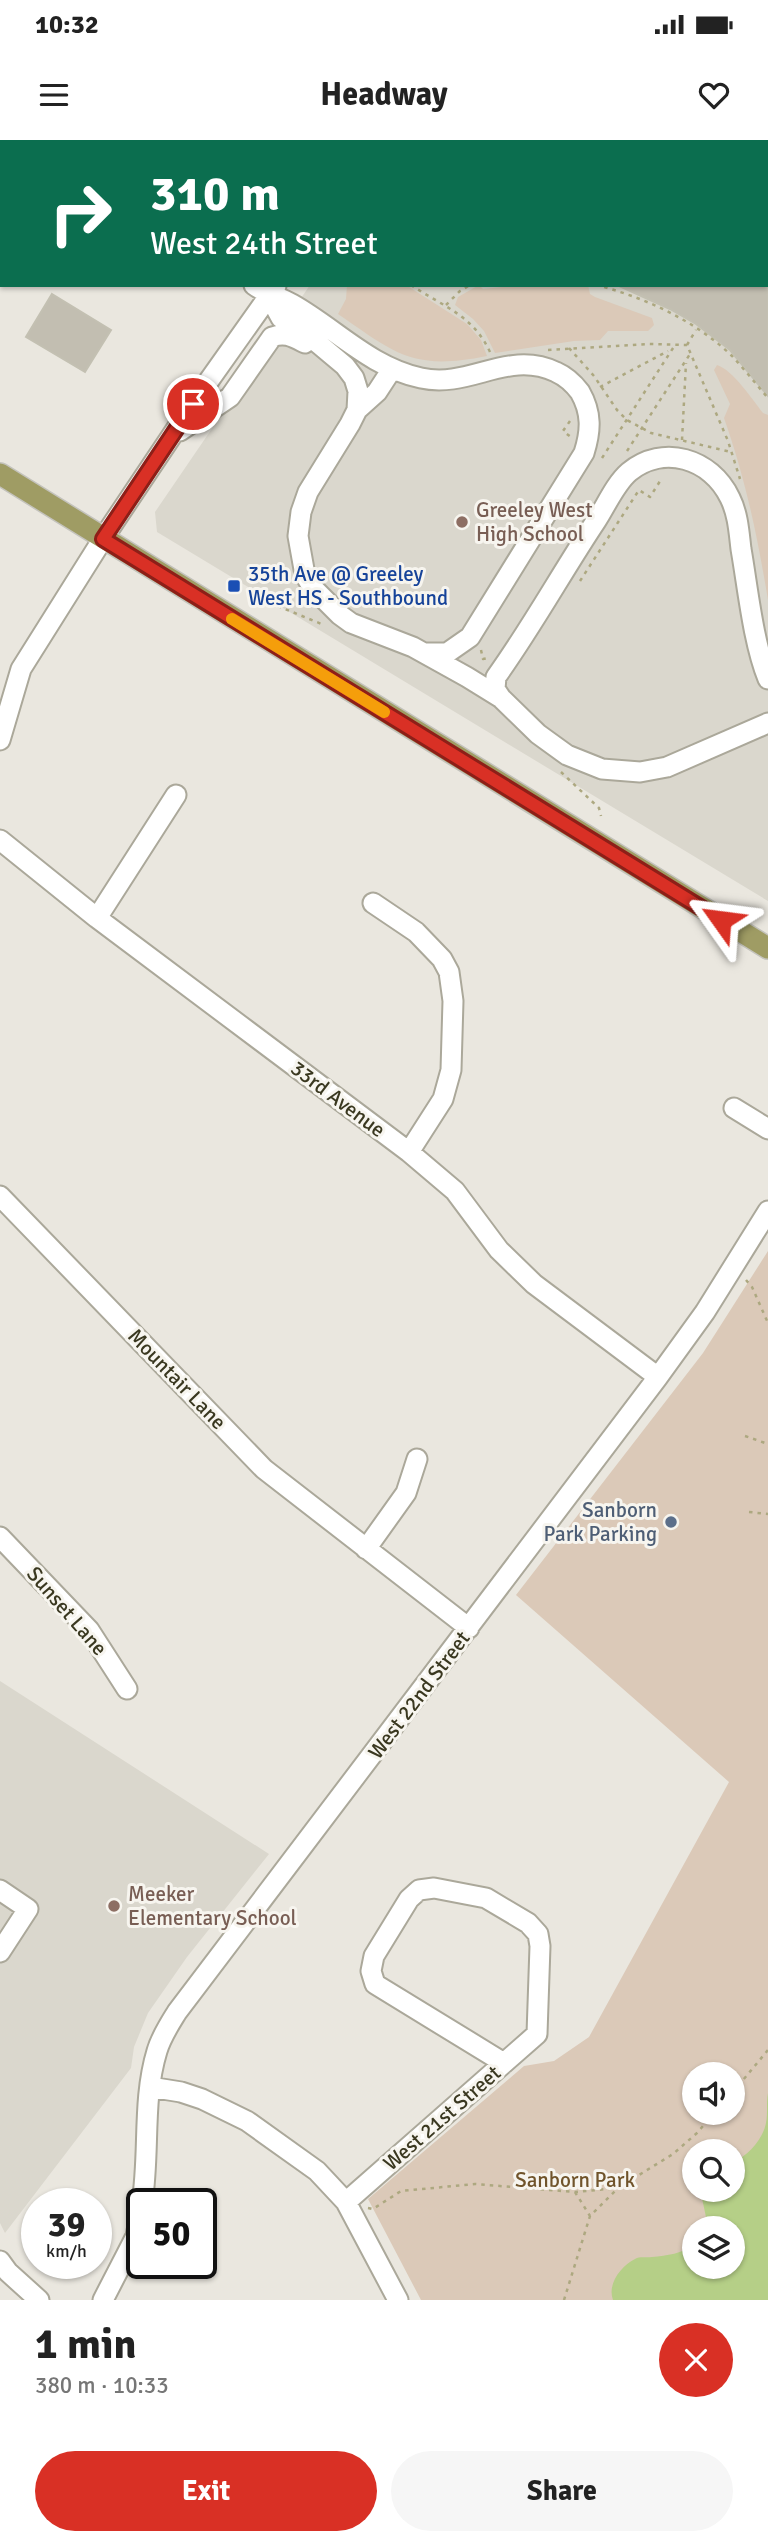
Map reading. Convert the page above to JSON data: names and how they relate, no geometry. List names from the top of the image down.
{
  "streets": {
    "street": [
      "33rd Avenue",
      "Mountair Lane",
      "Sunset Lane",
      "West 22nd Street",
      "West 21st Street"
    ]
  },
  "crossings": [
    ["33rd Avenue", "West 22nd Street"],
    ["Mountair Lane", "West 22nd Street"]
  ],
  "parks": ["Sanborn Park"],
  "places": {
    "other": ["Greeley West High School", "Sanborn Park Parking", "Meeker Elementary School"],
    "transit": ["35th Ave @ Greeley West HS - Southbound"]
  },
  "page": {
    "status": "10:32",
    "header": "Headway",
    "turn": ["310 m", "West 24th Street"],
    "speed": "39 km/h",
    "limit": "50",
    "heading": ["1 min", "380 m · 10:33"],
    "buttons": ["Exit", "Share"]
  }
}
